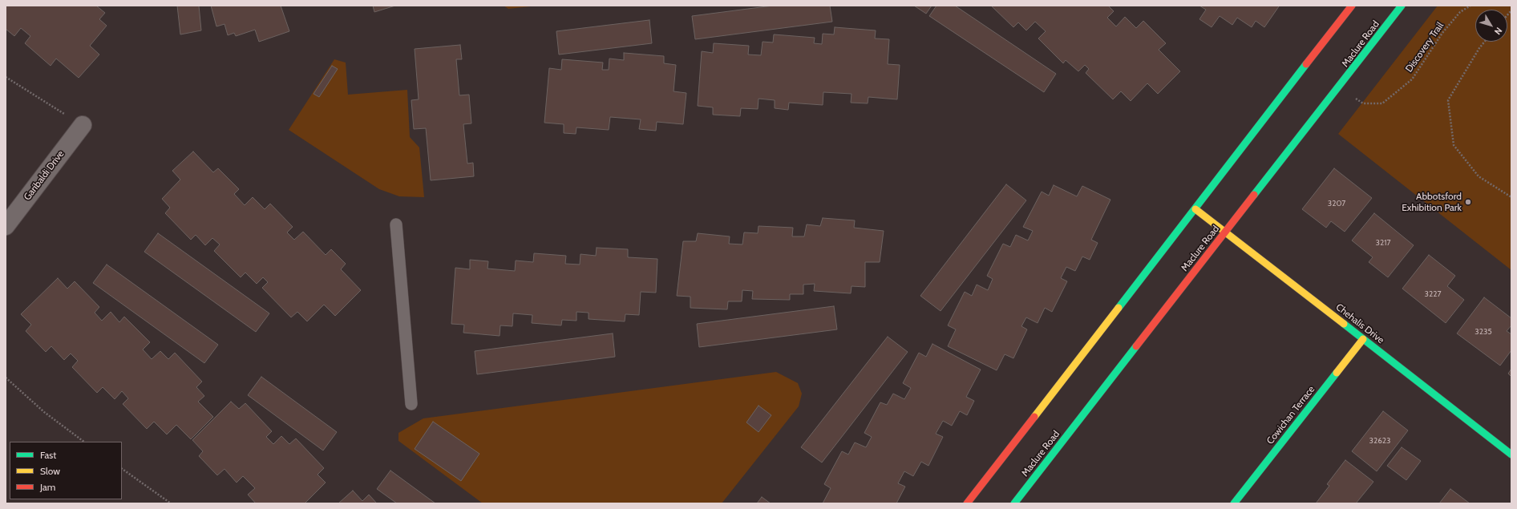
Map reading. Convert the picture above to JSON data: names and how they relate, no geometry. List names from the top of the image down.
{
  "streets": {
    "main road": ["Maclure Road", "Chehalis Drive", "Cowichan Terrace"],
    "street": ["Garibaldi Drive"],
    "path": ["Discovery Trail"]
  },
  "crossings": [
    ["Maclure Road", "Discovery Trail"],
    ["Maclure Road", "Chehalis Drive"],
    ["Chehalis Drive", "Cowichan Terrace"]
  ],
  "places": ["Abbotsford Exhibition Park"],
  "house_numbers": [
    "3207",
    "3217",
    "3227",
    "3235",
    "32623"
  ],
  "legend": ["Fast", "Slow", "Jam"],
  "north": "bottom right"
}
